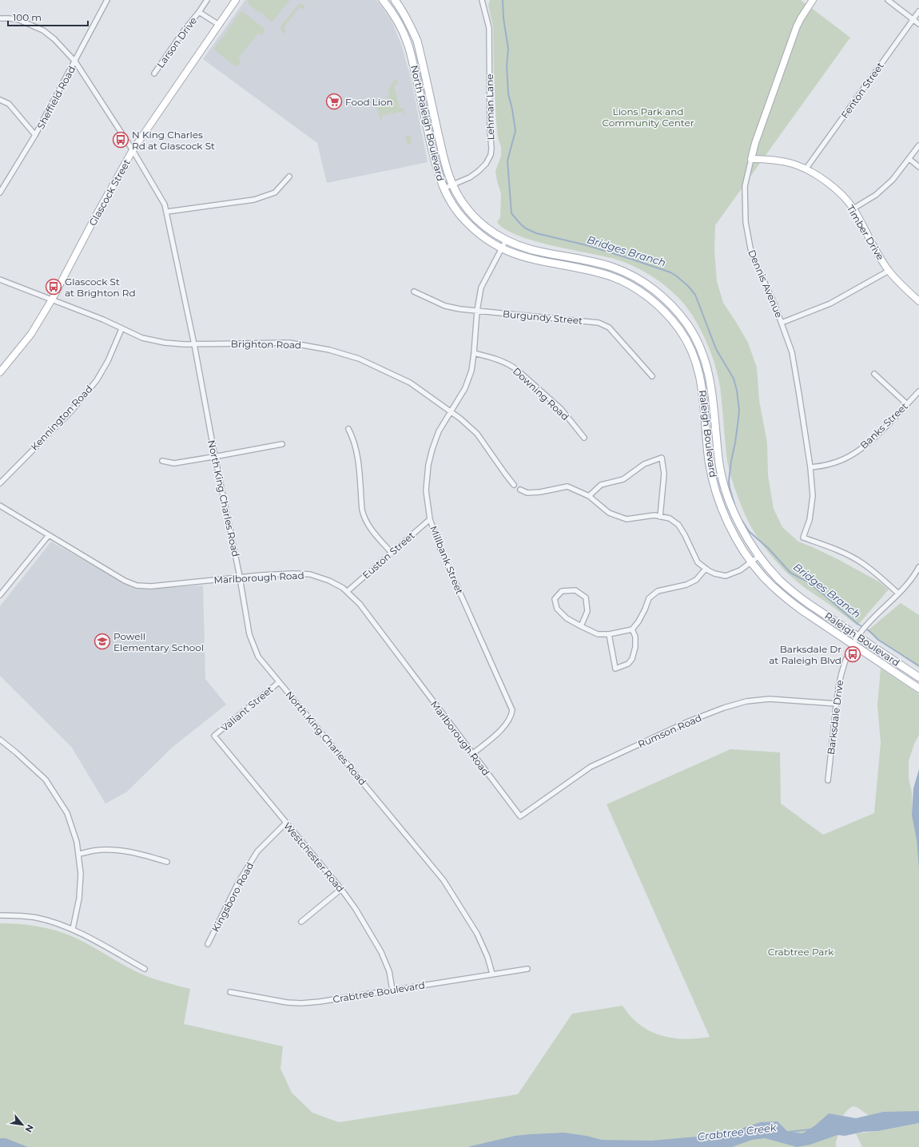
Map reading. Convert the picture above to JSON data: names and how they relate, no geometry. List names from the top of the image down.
{
  "streets": {
    "main road": ["North Raleigh Boulevard", "Raleigh Boulevard"],
    "street": [
      "Larson Drive",
      "Fenton Street",
      "Sheffield Road",
      "Lehman Lane",
      "Glascock Street",
      "Timber Drive",
      "Dennis Avenue",
      "Burgundy Street",
      "Brighton Road",
      "Downing Road",
      "Kennington Road",
      "Banks Street",
      "North King Charles Road",
      "Euston Street",
      "Millbank Street",
      "Marlborough Road",
      "Valiant Street",
      "Barksdale Drive",
      "Rumson Road",
      "Westchester Road",
      "Kingsboro Road",
      "Crabtree Boulevard"
    ]
  },
  "crossings": [
    ["Larson Drive", "Glascock Street"],
    ["Fenton Street", "Timber Drive"],
    ["Sheffield Road", "North King Charles Road"],
    ["Lehman Lane", "North Raleigh Boulevard"],
    ["North Raleigh Boulevard", "Raleigh Boulevard"],
    ["North Raleigh Boulevard", "Millbank Street"],
    ["Glascock Street", "Brighton Road"],
    ["Glascock Street", "North King Charles Road"],
    ["Timber Drive", "Dennis Avenue"],
    ["Dennis Avenue", "Banks Street"],
    ["Dennis Avenue", "Barksdale Drive"],
    ["Burgundy Street", "Millbank Street"],
    ["Brighton Road", "Kennington Road"],
    ["Brighton Road", "North King Charles Road"],
    ["Brighton Road", "Millbank Street"],
    ["Downing Road", "Millbank Street"],
    ["Raleigh Boulevard", "Millbank Street"],
    ["Raleigh Boulevard", "Barksdale Drive"],
    ["North King Charles Road", "Marlborough Road"],
    ["North King Charles Road", "Valiant Street"],
    ["North King Charles Road", "Crabtree Boulevard"],
    ["Euston Street", "Millbank Street"],
    ["Euston Street", "Marlborough Road"],
    ["Millbank Street", "Marlborough Road"],
    ["Marlborough Road", "Rumson Road"],
    ["Valiant Street", "Westchester Road"],
    ["Barksdale Drive", "Rumson Road"],
    ["Westchester Road", "Kingsboro Road"],
    ["Westchester Road", "Crabtree Boulevard"]
  ],
  "water": ["Bridges Branch", "Crabtree Creek"],
  "parks": ["Lions Park and Community Center", "Crabtree Park"],
  "places": {
    "supermarket": ["Food Lion"],
    "bus stop": ["N King Charles Rd at Glascock St", "Glascock St at Brighton Rd", "Barksdale Dr at Raleigh Blvd"],
    "school or university": ["Powell Elementary School"]
  },
  "scale_bar": "100 m",
  "north": "bottom right"
}
